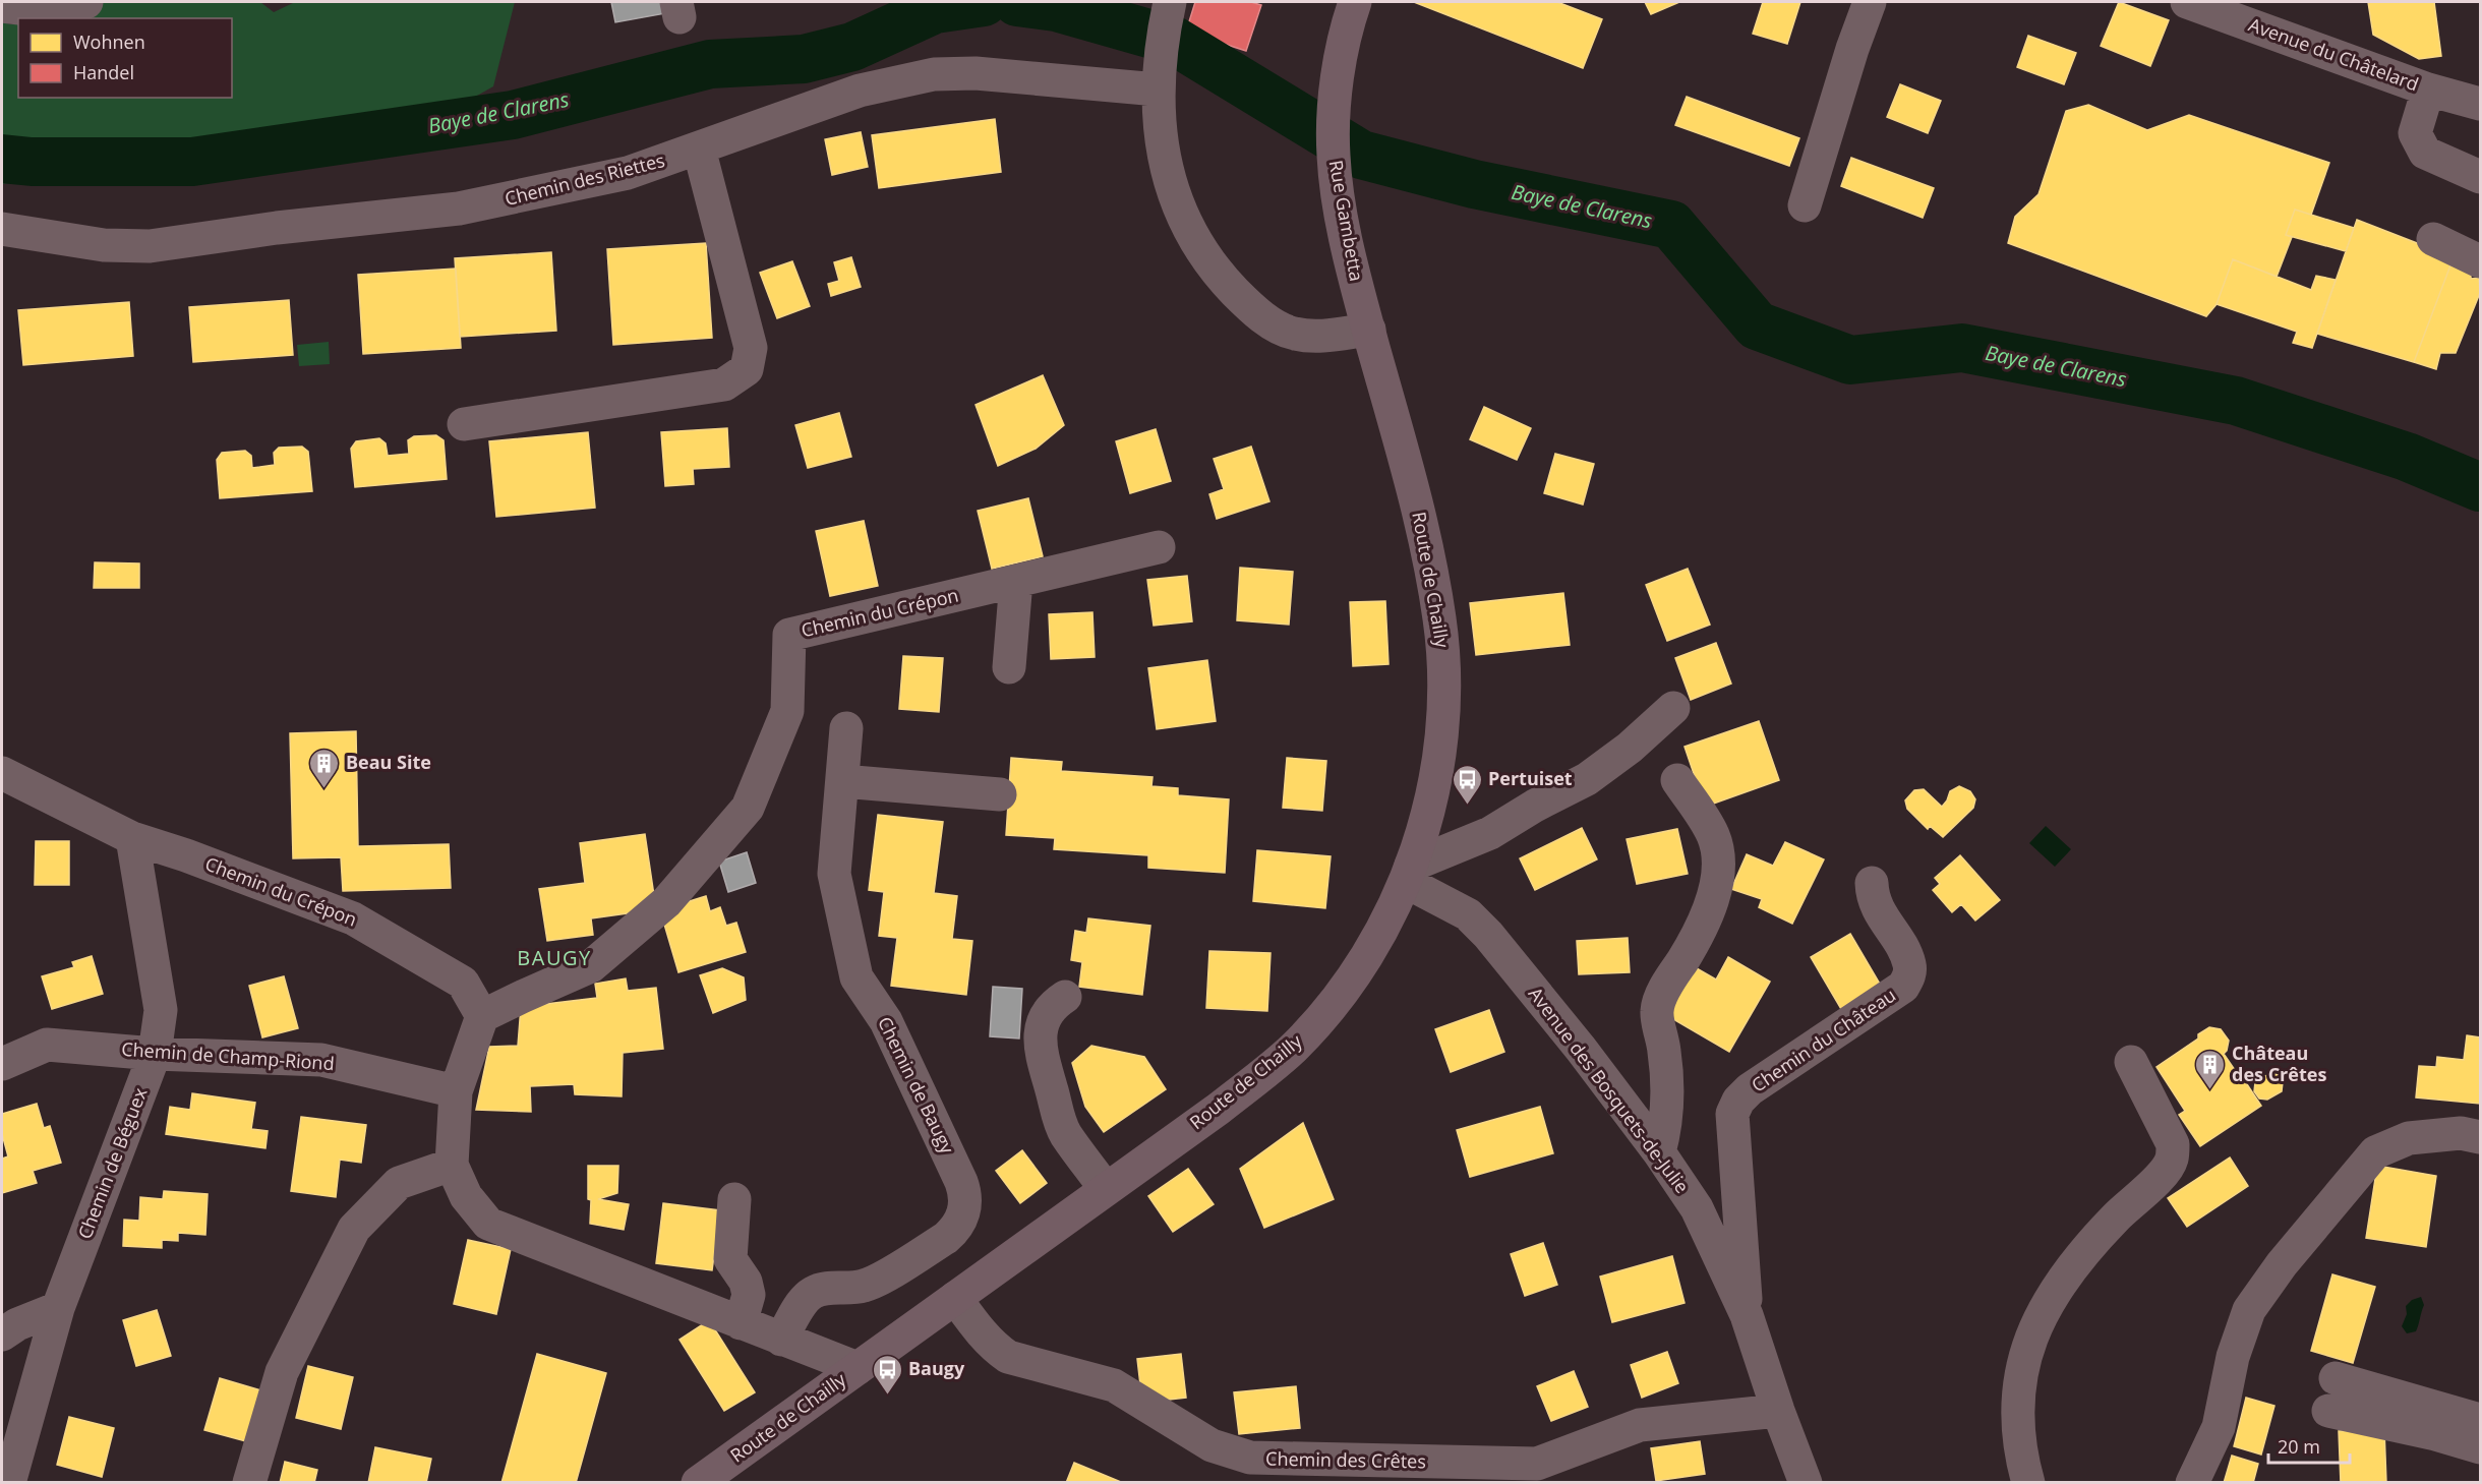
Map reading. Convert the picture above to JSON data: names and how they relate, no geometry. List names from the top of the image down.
{
  "streets": {
    "main road": ["Rue Gambetta", "Route de Chailly"],
    "street": [
      "Avenue du Châtelard",
      "Chemin des Riettes",
      "Chemin du Crépon",
      "Chemin du Château",
      "Chemin de Champ-Riond",
      "Chemin de Baugy",
      "Avenue des Bosquets-de-Julie",
      "Chemin de Béguex",
      "Chemin des Crêtes"
    ]
  },
  "crossings": [
    ["Rue Gambetta", "Route de Chailly"],
    ["Route de Chailly", "Avenue des Bosquets-de-Julie"],
    ["Route de Chailly", "Chemin des Crêtes"],
    ["Chemin du Crépon", "Chemin de Béguex"],
    ["Chemin du Château", "Avenue des Bosquets-de-Julie"],
    ["Chemin de Champ-Riond", "Chemin de Béguex"],
    ["Avenue des Bosquets-de-Julie", "Chemin des Crêtes"]
  ],
  "districts": ["BAUGY"],
  "water": ["Baye de Clarens"],
  "places": {
    "building": ["Beau Site", "Château des Crêtes"],
    "bus stop": ["Pertuiset", "Baugy"]
  },
  "legend": ["Wohnen", "Handel"],
  "scale_bar": "20 m"
}
